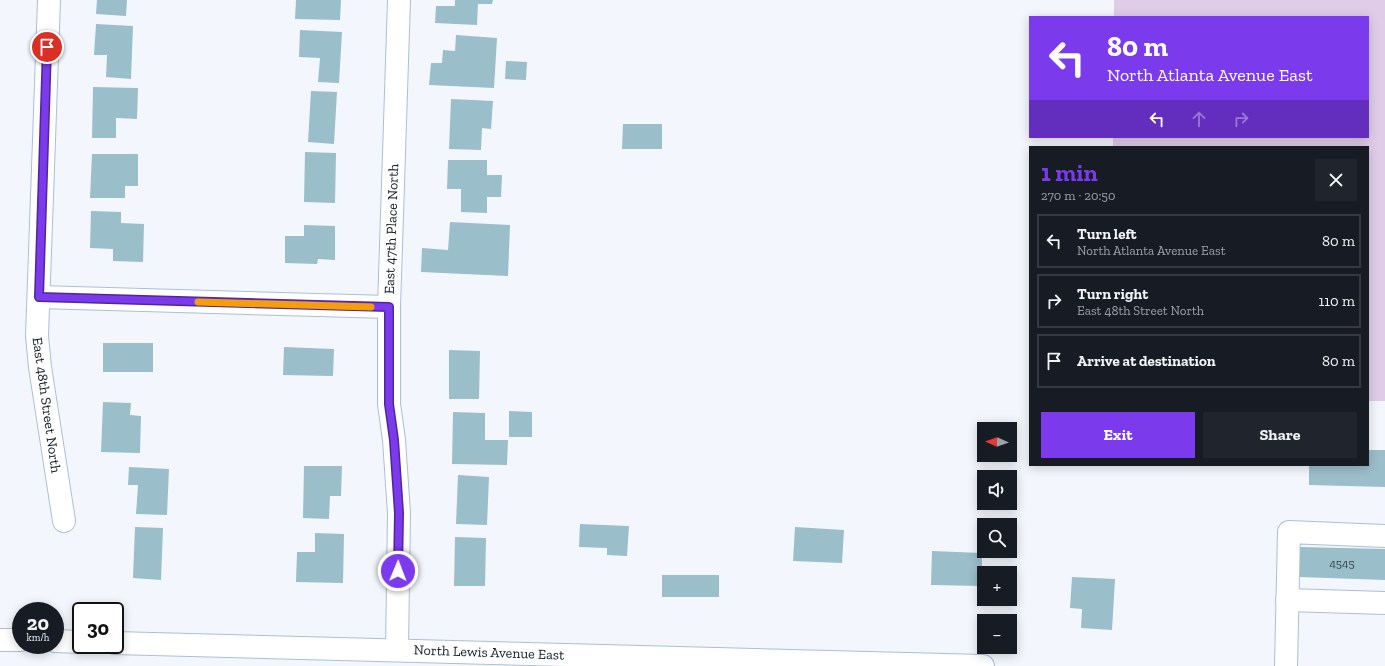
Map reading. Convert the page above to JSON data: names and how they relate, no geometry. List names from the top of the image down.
{
  "streets": {
    "street": ["East 47th Place North", "East 48th Street North", "North Lewis Avenue East"]
  },
  "crossings": [
    ["East 47th Place North", "North Lewis Avenue East"]
  ],
  "house_numbers": ["4545"],
  "north": "left",
  "page": {
    "turn": ["80 m", "North Atlanta Avenue East"],
    "heading": ["1 min", "270 m · 20:50"],
    "list": [
      {
        "name": "Turn left",
        "note": "North Atlanta Avenue East",
        "value": "80 m"
      },
      {
        "name": "Turn right",
        "note": "East 48th Street North",
        "value": "110 m"
      },
      {
        "name": "Arrive at destination",
        "value": "80 m"
      }
    ],
    "buttons": ["Exit", "Share"],
    "map_buttons": ["+", "−"],
    "speed": "20 km/h",
    "limit": "30"
  }
}
